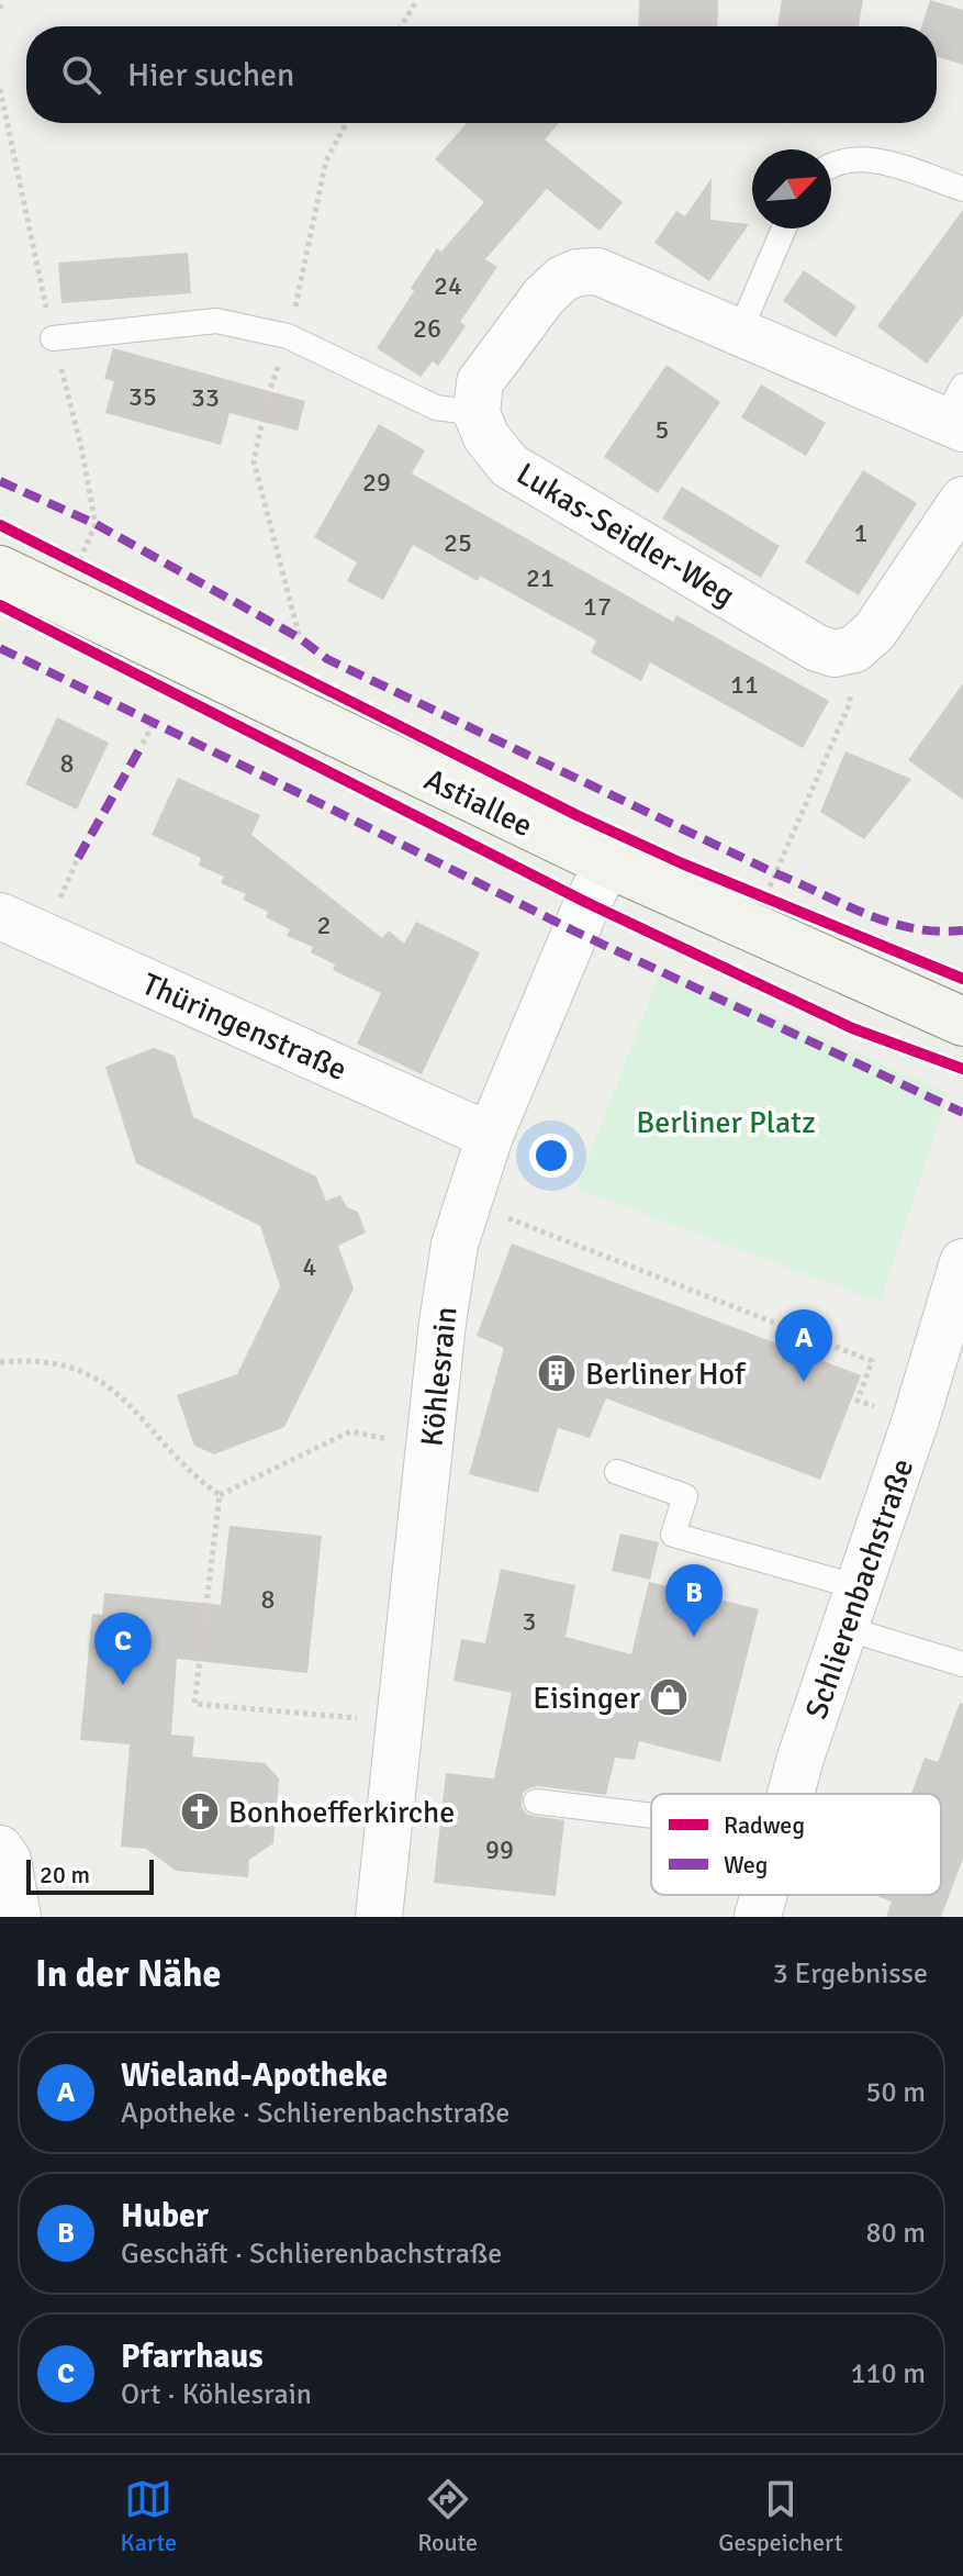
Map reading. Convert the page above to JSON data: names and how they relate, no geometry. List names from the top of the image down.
{
  "streets": {
    "street": [
      "Lukas-Seidler-Weg",
      "Astiallee",
      "Thüringenstraße",
      "Köhlesrain",
      "Schlierenbachstraße"
    ]
  },
  "crossings": [
    ["Astiallee", "Köhlesrain"],
    ["Thüringenstraße", "Köhlesrain"]
  ],
  "parks": ["Berliner Platz"],
  "places": {
    "building": ["Berliner Hof"],
    "shop": ["Eisinger"],
    "church": ["Bonhoefferkirche"]
  },
  "house_numbers": [
    "24",
    "26",
    "35",
    "33",
    "5",
    "29",
    "1",
    "25",
    "21",
    "17",
    "11",
    "8",
    "2",
    "4",
    "8",
    "3",
    "99"
  ],
  "legend": ["Radweg", "Weg"],
  "scale_bar": "20 m",
  "north": "top right",
  "page": {
    "search": "Hier suchen",
    "pins": ["A", "B", "C"],
    "scale": "20 m",
    "heading": ["In der Nähe", "3 Ergebnisse"],
    "list": [
      {
        "mark": "A",
        "name": "Wieland-Apotheke",
        "note": "Apotheke · Schlierenbachstraße",
        "value": "50 m"
      },
      {
        "mark": "B",
        "name": "Huber",
        "note": "Geschäft · Schlierenbachstraße",
        "value": "80 m"
      },
      {
        "mark": "C",
        "name": "Pfarrhaus",
        "note": "Ort · Köhlesrain",
        "value": "110 m"
      }
    ],
    "nav": ["Karte", "Route", "Gespeichert"]
  }
}
